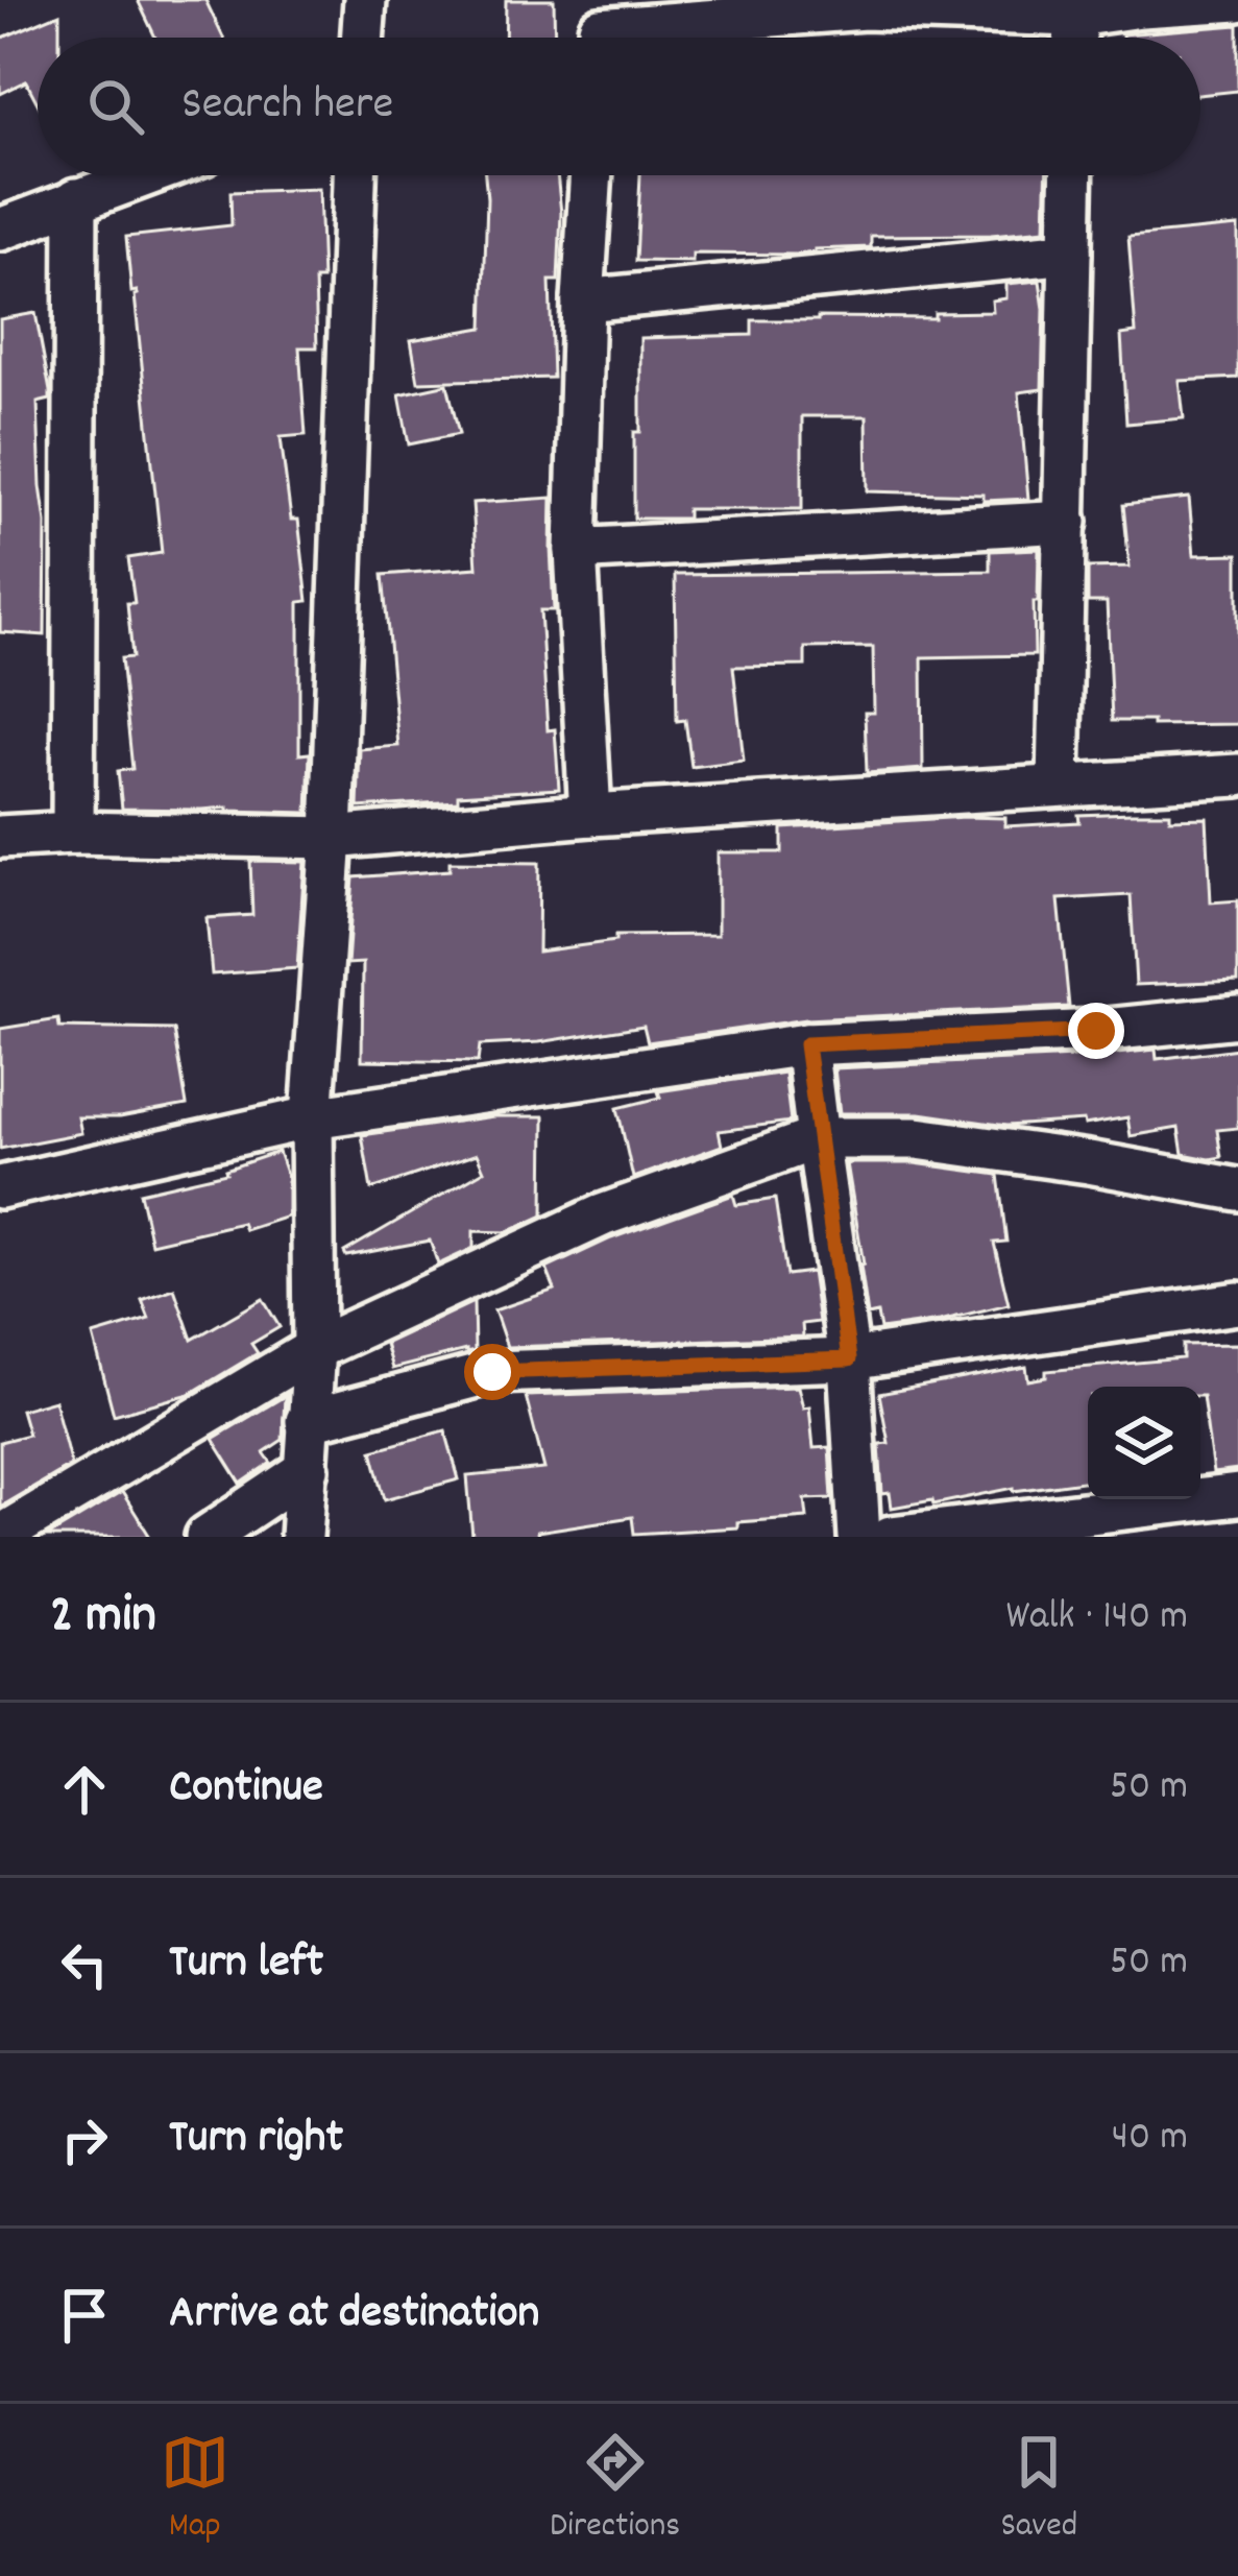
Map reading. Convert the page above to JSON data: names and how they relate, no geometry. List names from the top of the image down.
{
  "page": {
    "search": "Search here",
    "heading": ["2 min", "Walk · 140 m"],
    "list": [
      ["Continue", "50 m"],
      ["Turn left", "50 m"],
      ["Turn right", "40 m"],
      "Arrive at destination"
    ],
    "nav": ["Map", "Directions", "Saved"]
  }
}
